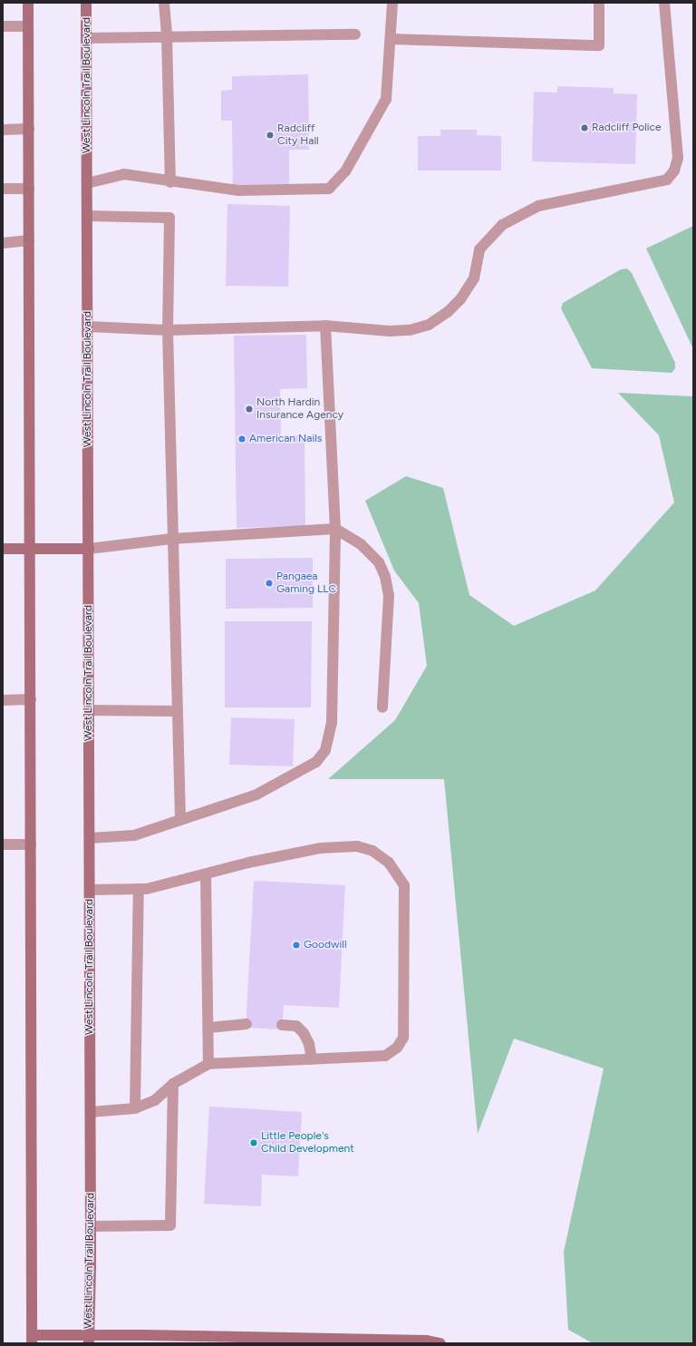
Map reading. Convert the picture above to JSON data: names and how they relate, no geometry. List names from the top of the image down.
{
  "streets": {
    "main road": ["West Lincoln Trail Boulevard"]
  },
  "places": [
    "Radcliff Police",
    "Radcliff City Hall",
    "North Hardin Insurance Agency",
    "American Nails",
    "Pangaea Gaming LLC",
    "Goodwill",
    "Little People's Child Development"
  ]
}
